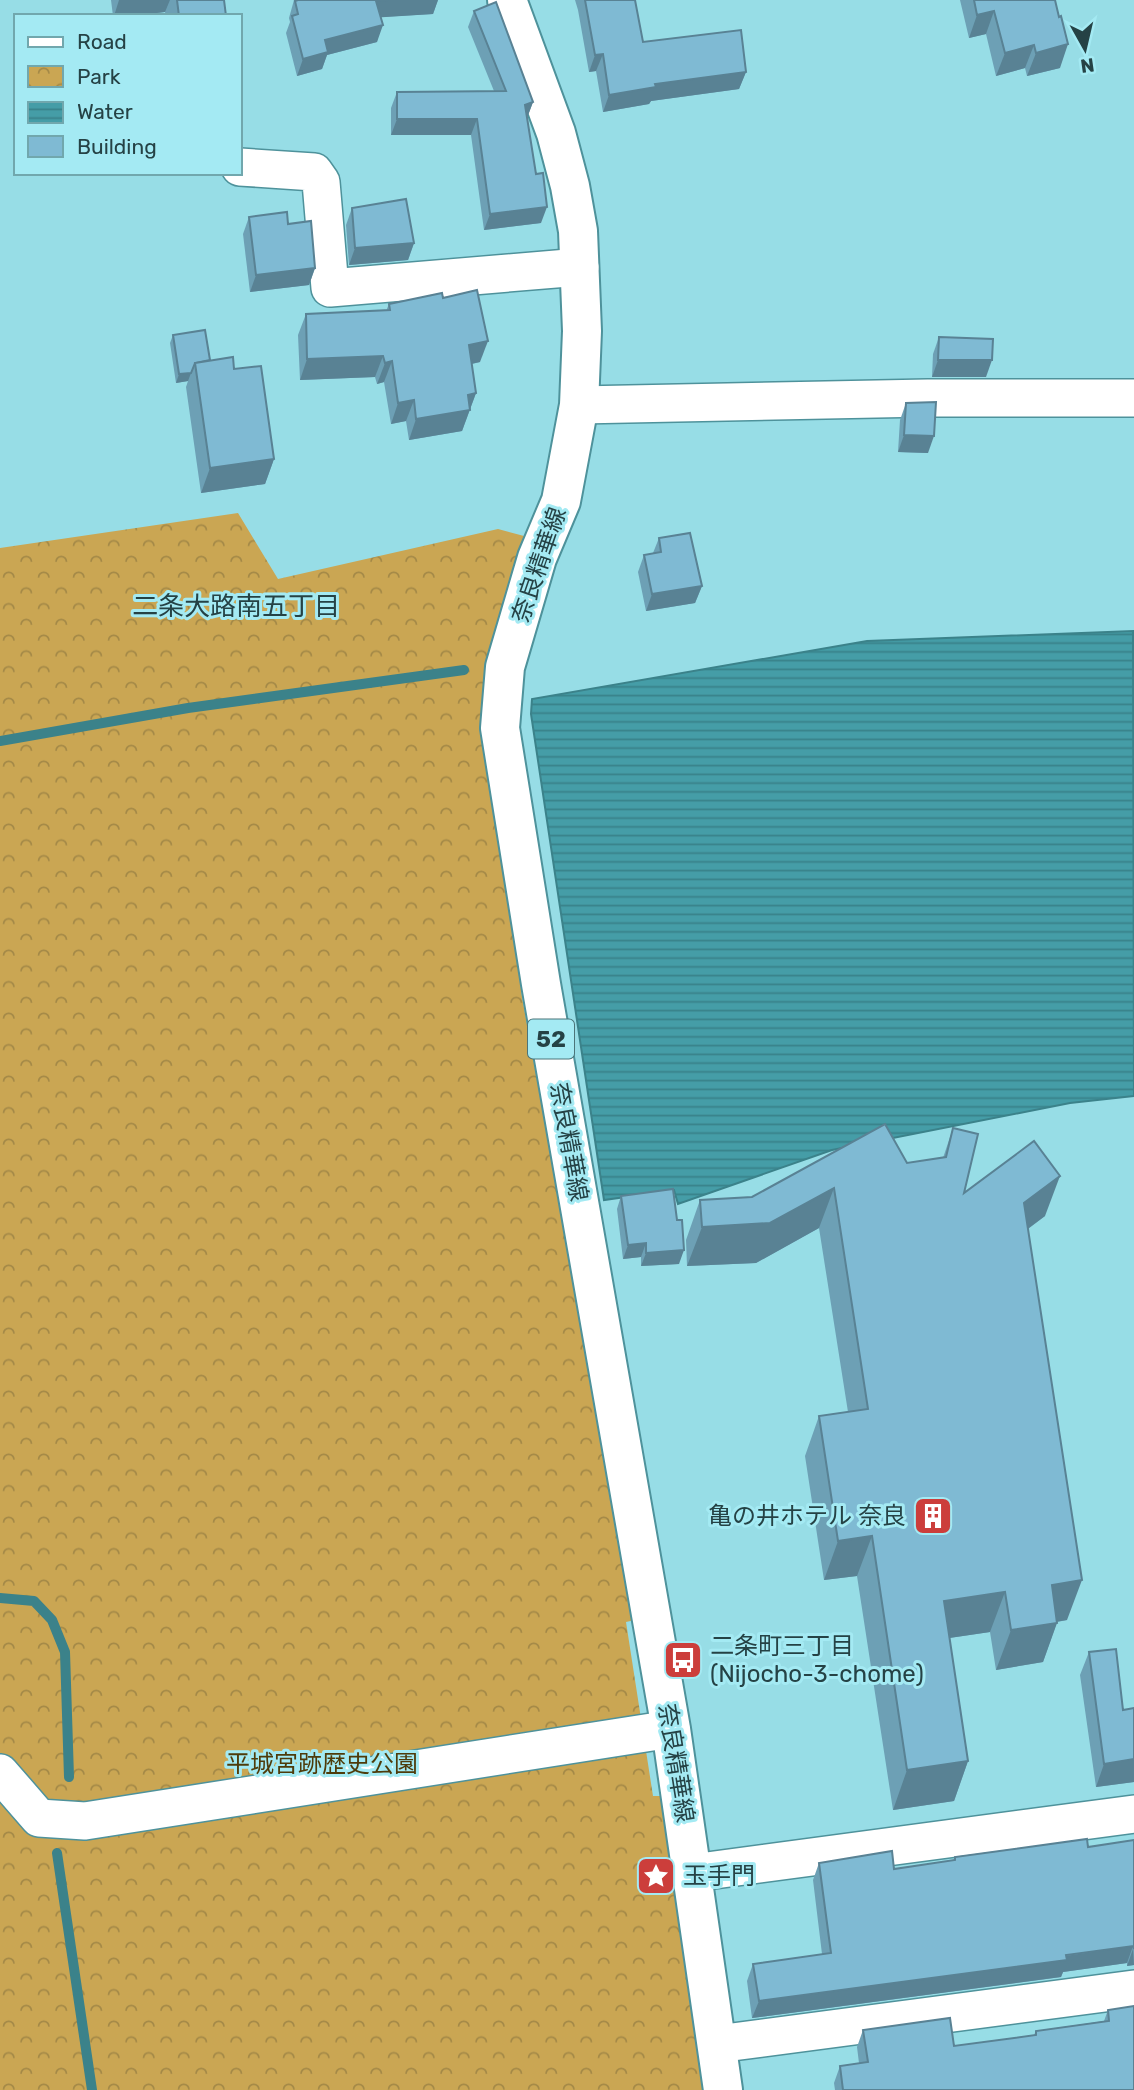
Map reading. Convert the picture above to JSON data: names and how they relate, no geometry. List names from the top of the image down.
{
  "streets": {
    "main road": ["奈良精華線", "52"]
  },
  "districts": ["二条大路南五丁目"],
  "parks": ["平城宮跡歴史公園"],
  "places": {
    "building": ["亀の井ホテル 奈良"],
    "bus stop": ["二条町三丁目 (Nijocho-3-chome)"],
    "place": ["玉手門"]
  },
  "legend": [
    "Road",
    "Park",
    "Water",
    "Building"
  ],
  "north": "bottom"
}
